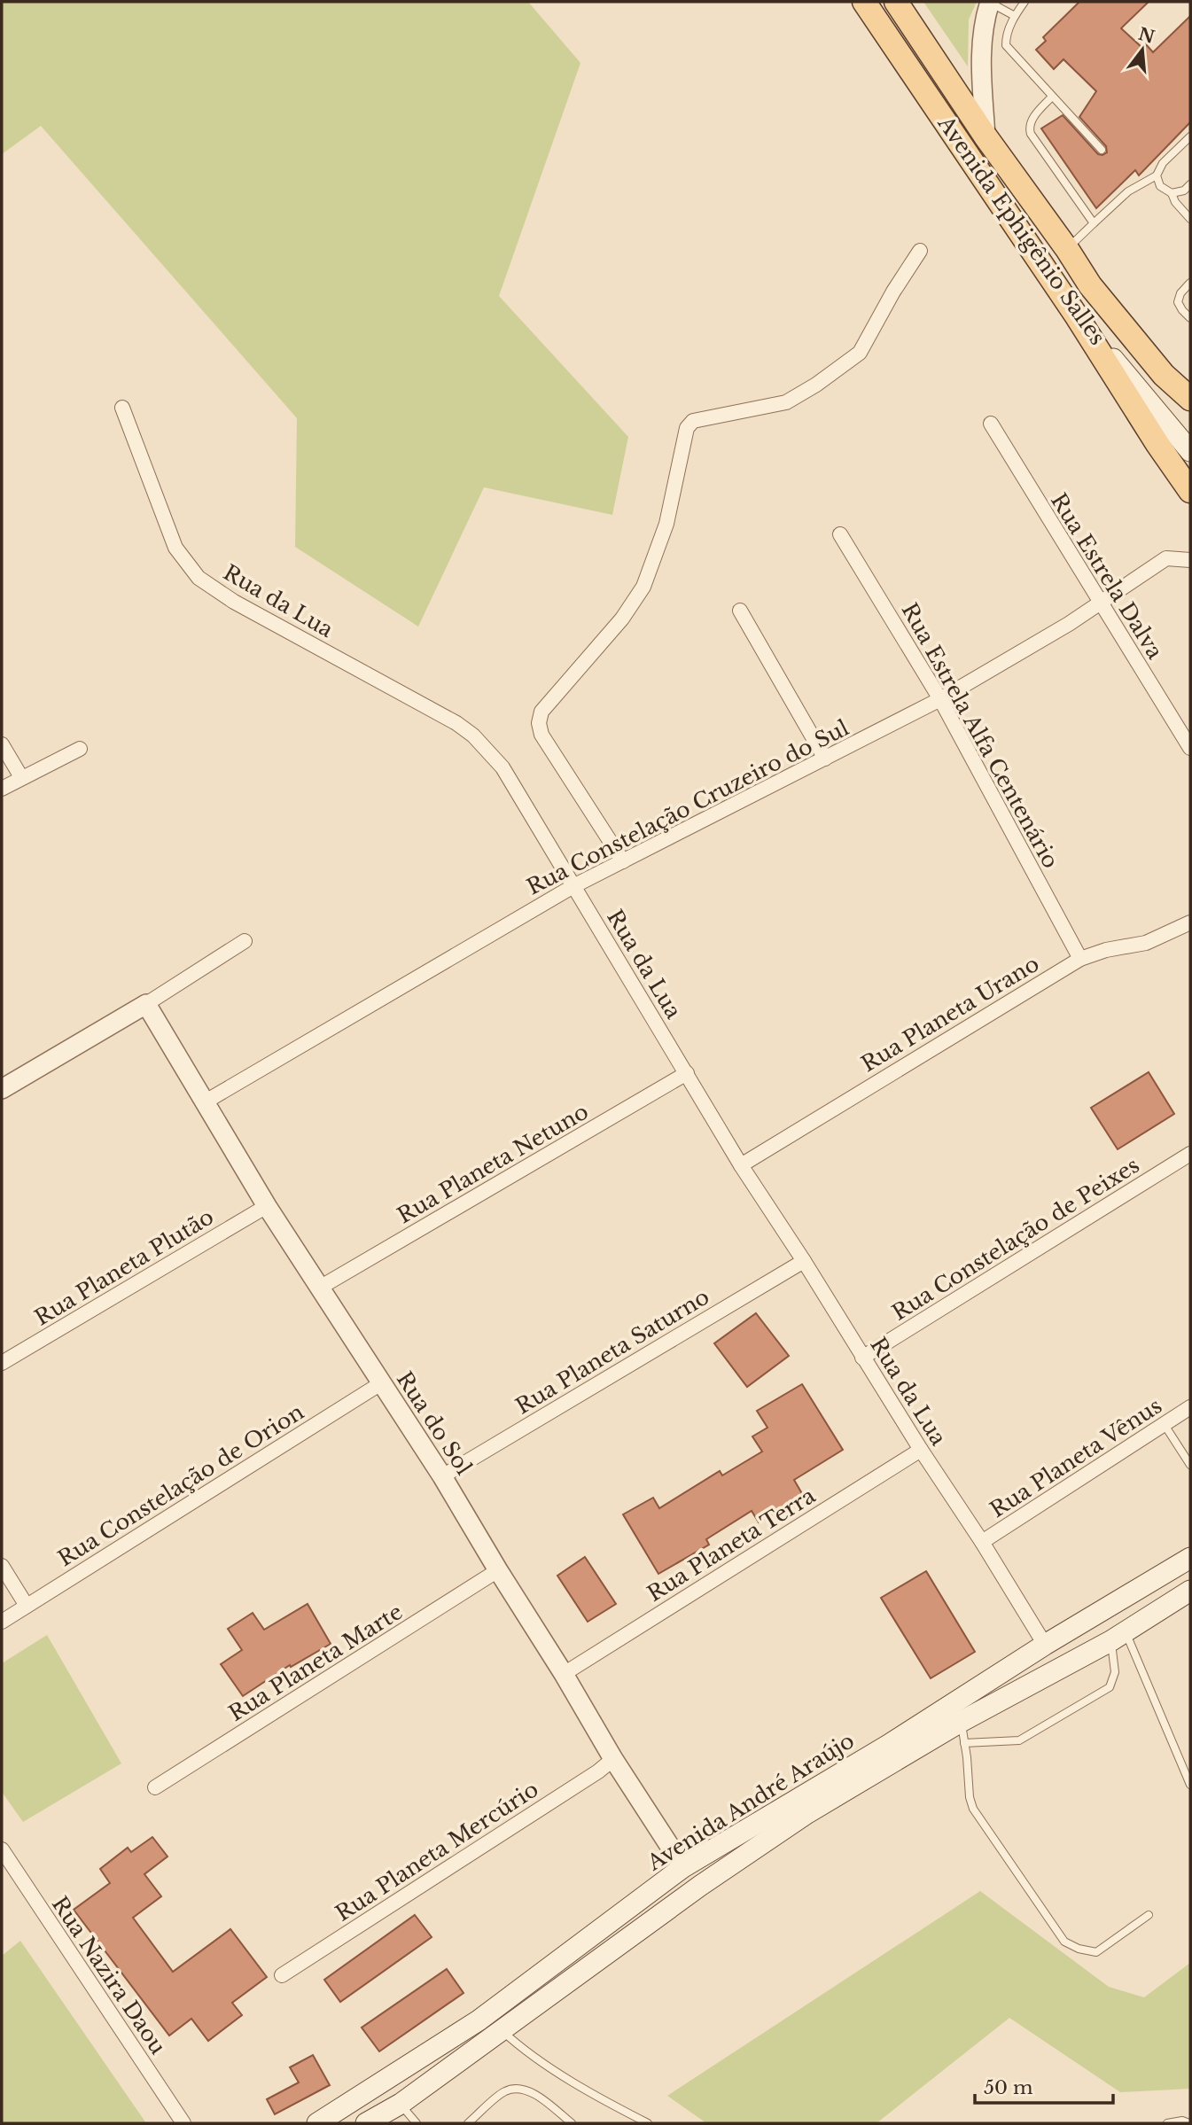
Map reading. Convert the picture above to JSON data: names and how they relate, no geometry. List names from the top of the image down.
{
  "streets": {
    "main road": ["Avenida Ephigênio Salles", "Avenida André Araújo"],
    "street": [
      "Rua Estrela Dalva",
      "Rua da Lua",
      "Rua Estrela Alfa Centenário",
      "Rua Constelação Cruzeiro do Sul",
      "Rua Planeta Urano",
      "Rua Planeta Netuno",
      "Rua Constelação de Peixes",
      "Rua Planeta Plutão",
      "Rua Planeta Saturno",
      "Rua do Sol",
      "Rua Planeta Vênus",
      "Rua Constelação de Orion",
      "Rua Planeta Terra",
      "Rua Planeta Marte",
      "Rua Planeta Mercúrio",
      "Rua Nazira Daou"
    ]
  },
  "crossings": [
    ["Rua Estrela Dalva", "Rua Constelação Cruzeiro do Sul"],
    ["Rua da Lua", "Rua Constelação Cruzeiro do Sul"],
    ["Rua da Lua", "Rua Planeta Urano"],
    ["Rua da Lua", "Rua Planeta Netuno"],
    ["Rua da Lua", "Rua Constelação de Peixes"],
    ["Rua da Lua", "Rua Planeta Saturno"],
    ["Rua da Lua", "Rua Planeta Vênus"],
    ["Rua da Lua", "Rua Planeta Terra"],
    ["Rua da Lua", "Avenida André Araújo"],
    ["Rua Estrela Alfa Centenário", "Rua Constelação Cruzeiro do Sul"],
    ["Rua Estrela Alfa Centenário", "Rua Planeta Urano"],
    ["Rua Constelação Cruzeiro do Sul", "Rua do Sol"],
    ["Rua Planeta Netuno", "Rua do Sol"],
    ["Rua Planeta Plutão", "Rua do Sol"],
    ["Rua Planeta Saturno", "Rua do Sol"],
    ["Rua do Sol", "Rua Constelação de Orion"],
    ["Rua do Sol", "Rua Planeta Terra"],
    ["Rua do Sol", "Rua Planeta Marte"],
    ["Rua do Sol", "Avenida André Araújo"],
    ["Rua do Sol", "Rua Planeta Mercúrio"]
  ],
  "scale_bar": "50 m",
  "north": "top"
}
